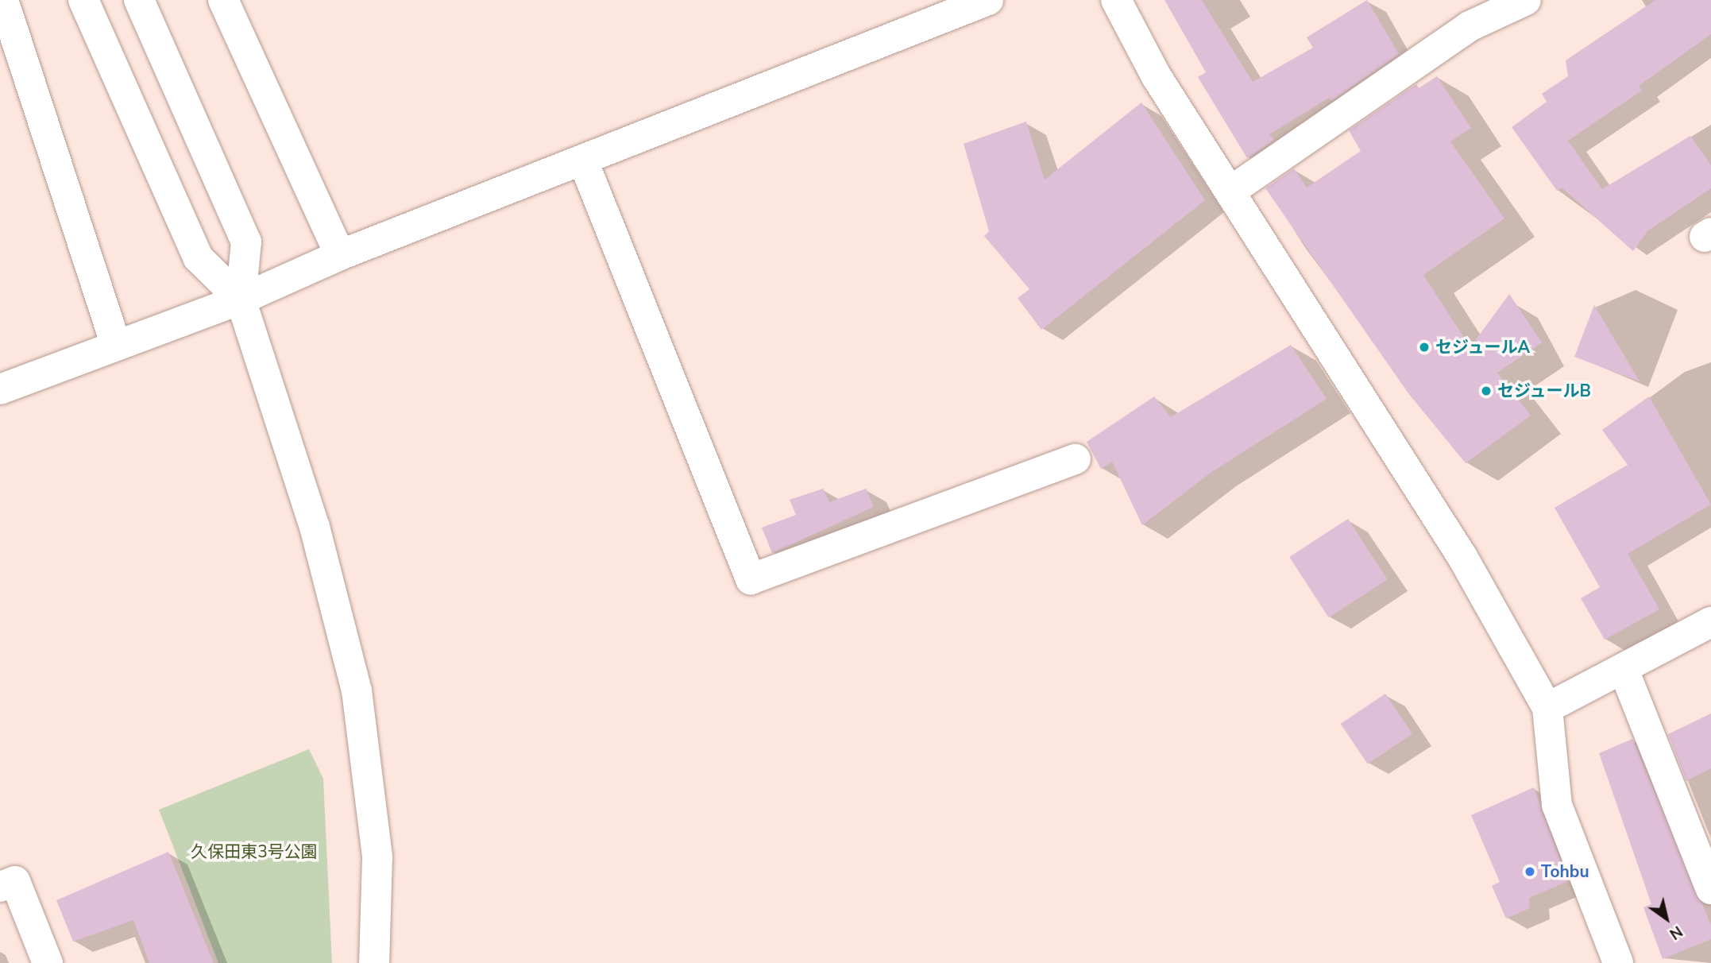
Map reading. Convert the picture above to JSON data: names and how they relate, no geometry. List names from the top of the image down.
{
  "parks": ["久保田東3号公園"],
  "places": ["セジュールA", "セジュールB", "Tohbu"],
  "north": "bottom right"
}
